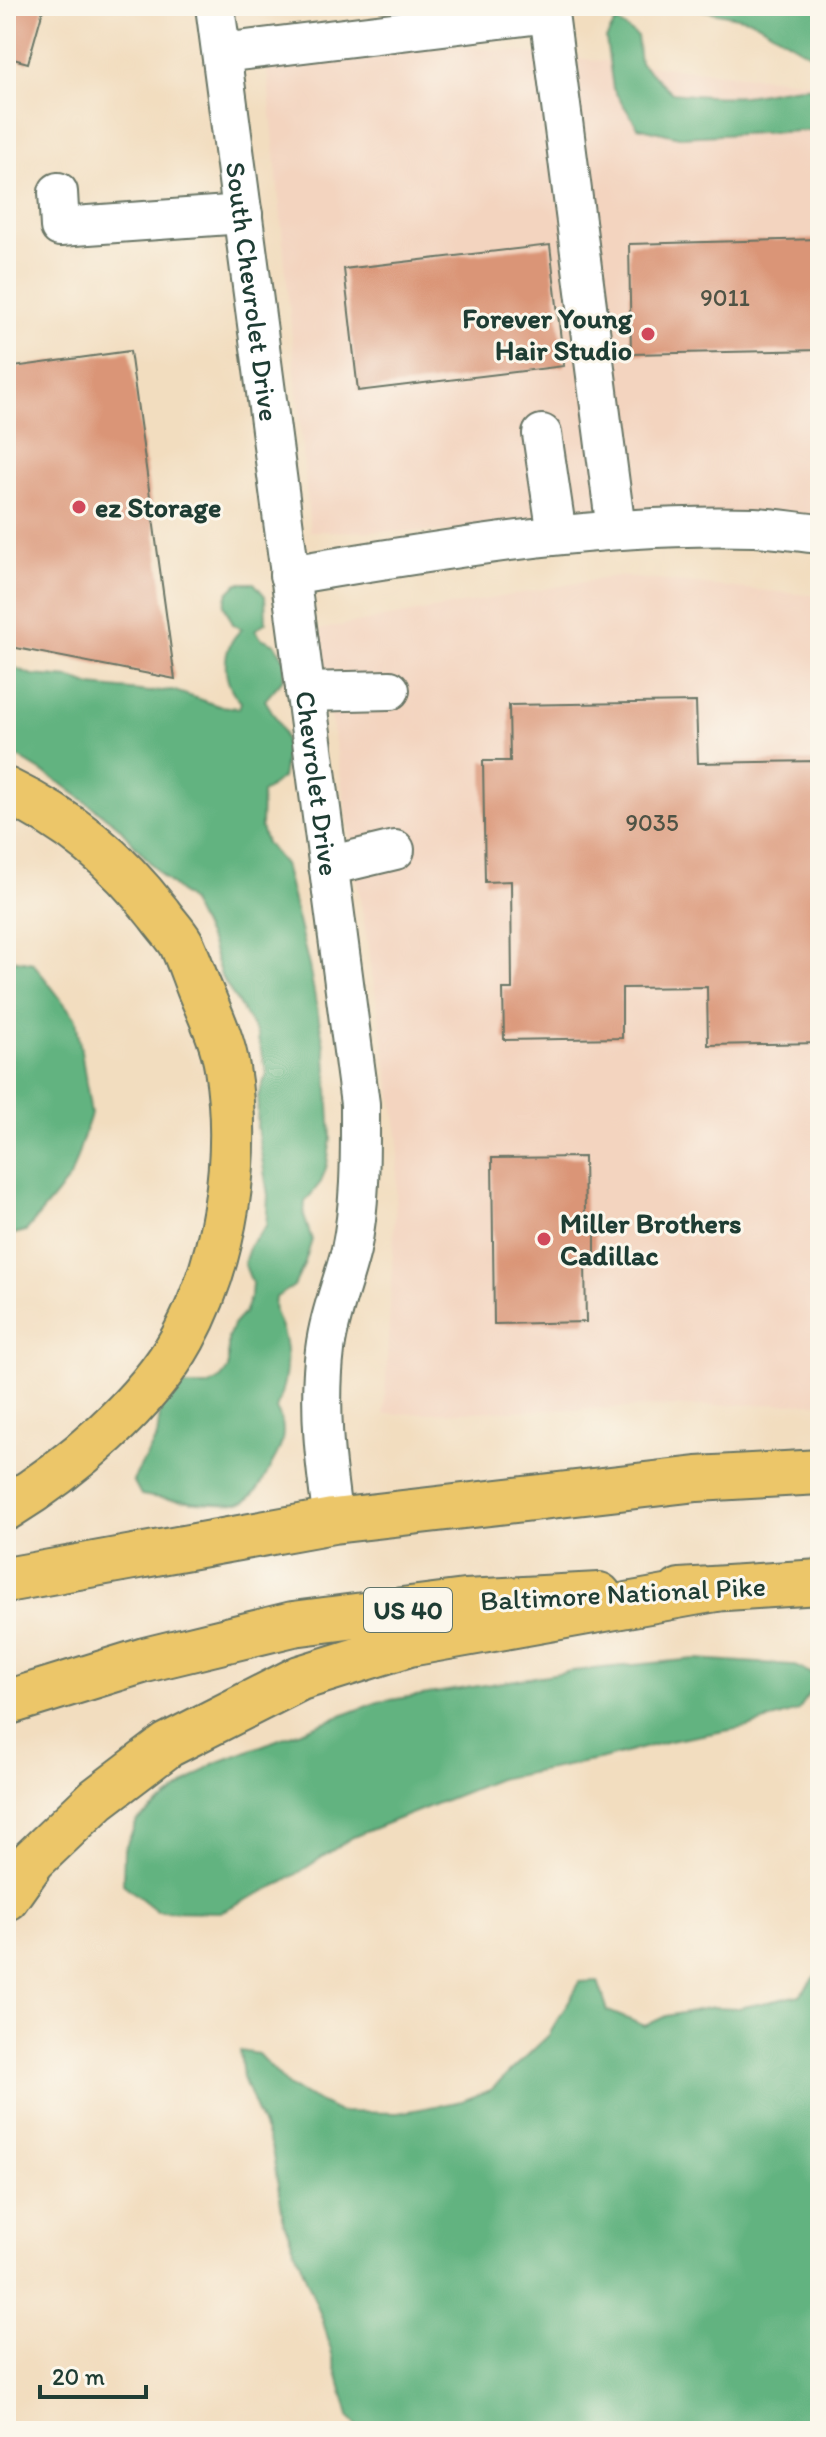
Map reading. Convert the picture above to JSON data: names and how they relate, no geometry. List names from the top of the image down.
{
  "streets": {
    "main road": ["Baltimore National Pike", "US 40"],
    "street": ["South Chevrolet Drive", "Chevrolet Drive"]
  },
  "crossings": [
    ["South Chevrolet Drive", "Chevrolet Drive"]
  ],
  "places": ["Forever Young Hair Studio", "ez Storage", "Miller Brothers Cadillac"],
  "house_numbers": ["9011", "9035"],
  "scale_bar": "20 m"
}
